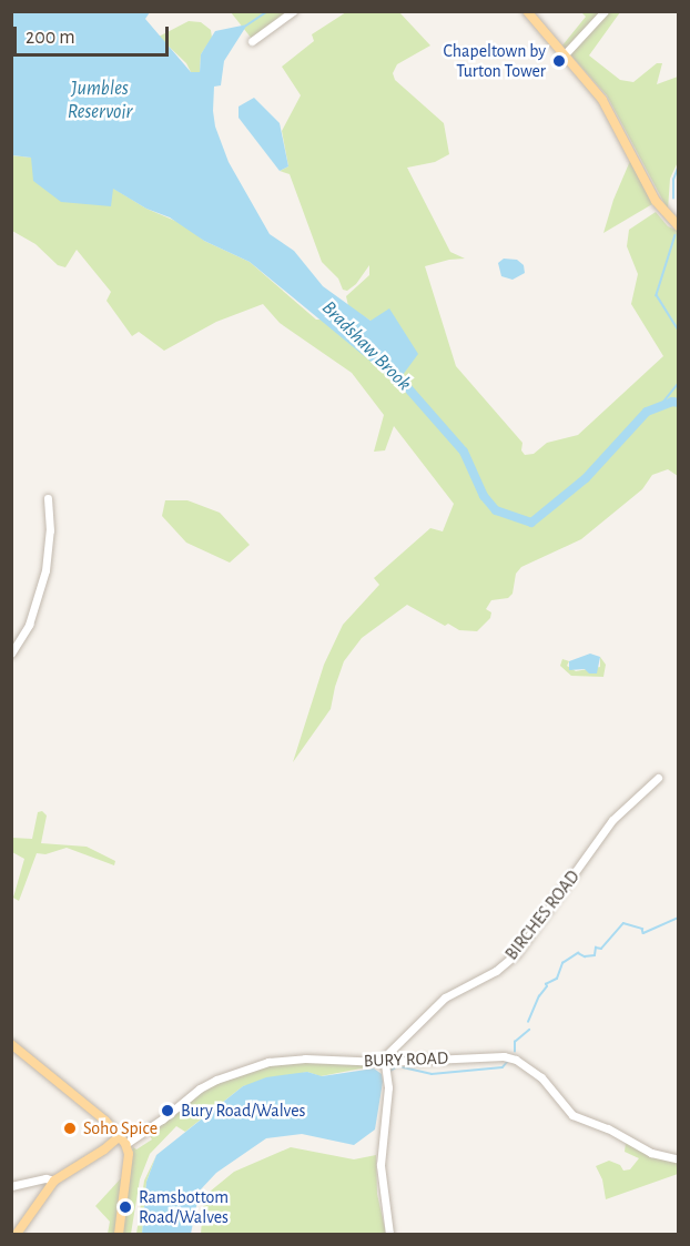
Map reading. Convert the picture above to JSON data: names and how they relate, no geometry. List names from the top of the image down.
{
  "streets": {
    "street": ["BIRCHES ROAD", "BURY ROAD"]
  },
  "crossings": [
    ["BIRCHES ROAD", "BURY ROAD"]
  ],
  "water": ["Jumbles Reservoir", "Bradshaw Brook"],
  "places": [
    "Chapeltown by Turton Tower",
    "Bury Road/Walves",
    "Soho Spice",
    "Ramsbottom Road/Walves"
  ],
  "scale_bar": "200 m"
}
